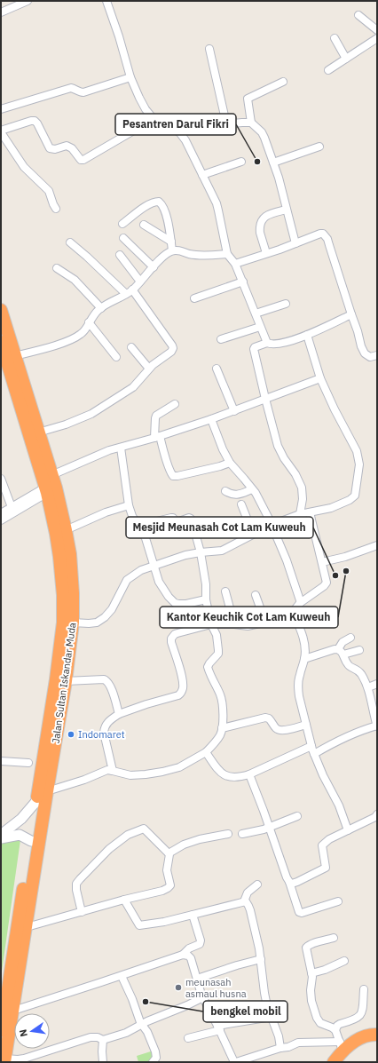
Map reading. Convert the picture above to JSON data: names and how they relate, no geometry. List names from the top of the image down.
{
  "streets": {
    "highway": ["Jalan Sultan Iskandar Muda"]
  },
  "places": [
    "Pesantren Darul Fikri",
    "Kantor Keuchik Cot Lam Kuweuh",
    "Mesjid Meunasah Cot Lam Kuweuh",
    "Indomaret",
    "meunasah asmaul husna",
    "bengkel mobil"
  ],
  "north": "left"
}
